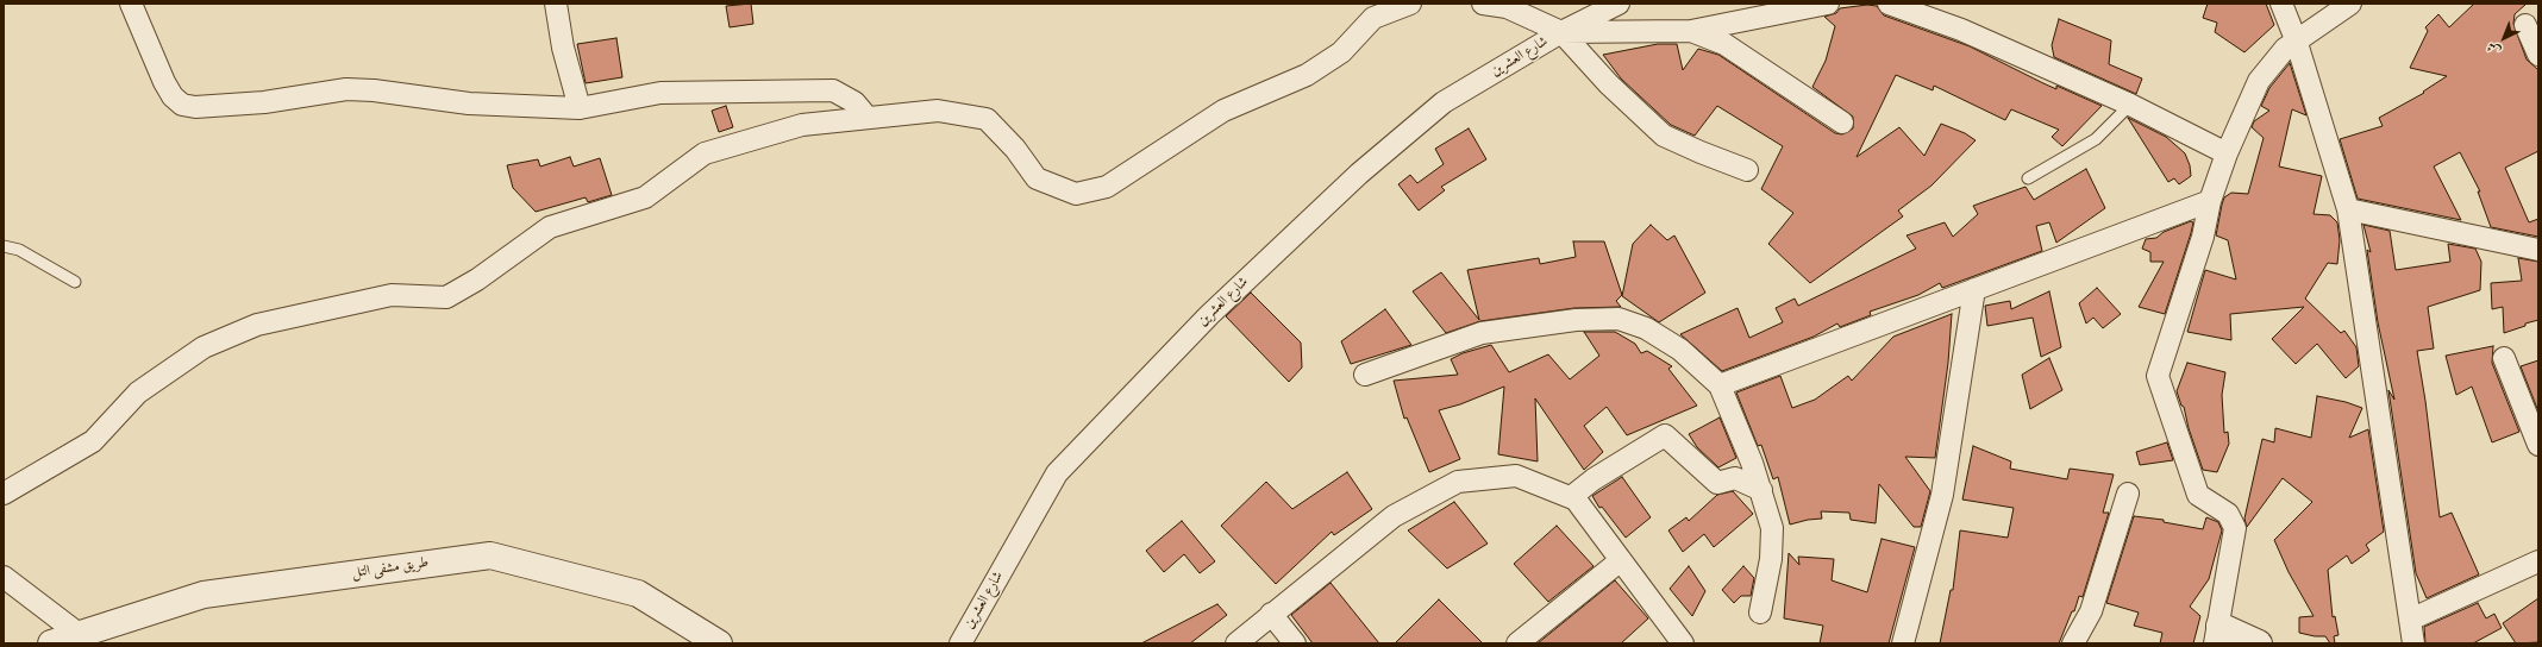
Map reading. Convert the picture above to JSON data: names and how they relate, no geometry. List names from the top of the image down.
{
  "streets": {
    "street": ["شارع العشرين", "طريق مشفى التل"]
  },
  "north": "bottom left"
}
